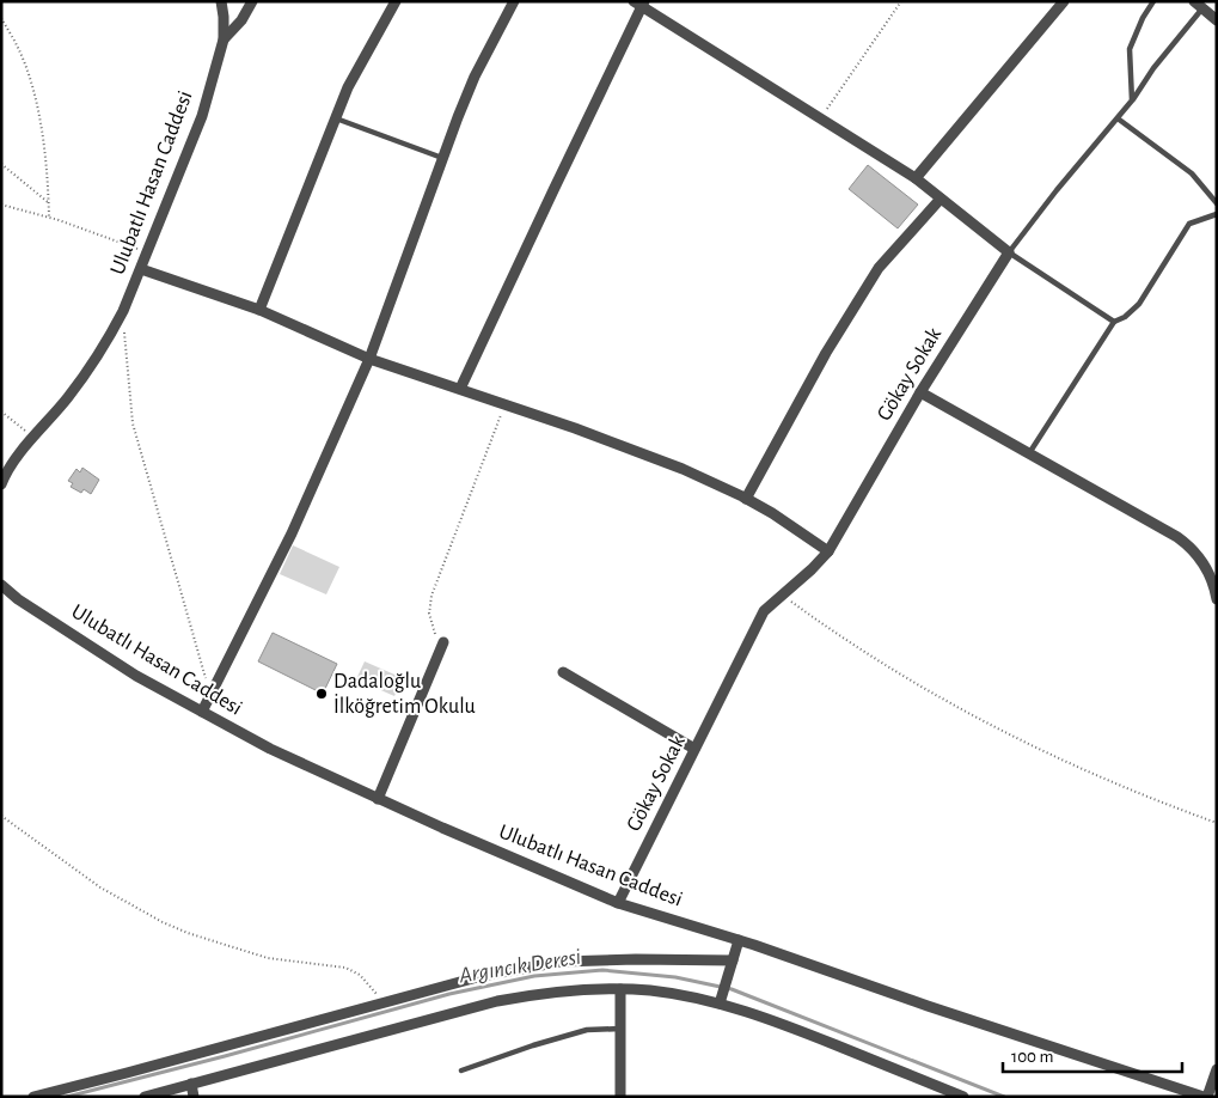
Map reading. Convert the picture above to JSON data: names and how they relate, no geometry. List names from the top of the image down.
{
  "streets": {
    "street": ["Ulubatlı Hasan Caddesi", "Gökay Sokak"]
  },
  "crossings": [
    ["Ulubatlı Hasan Caddesi", "Gökay Sokak"]
  ],
  "water": ["Argıncık Deresi"],
  "places": ["Dadaloğlu İlköğretim Okulu"],
  "scale_bar": "100 m"
}
